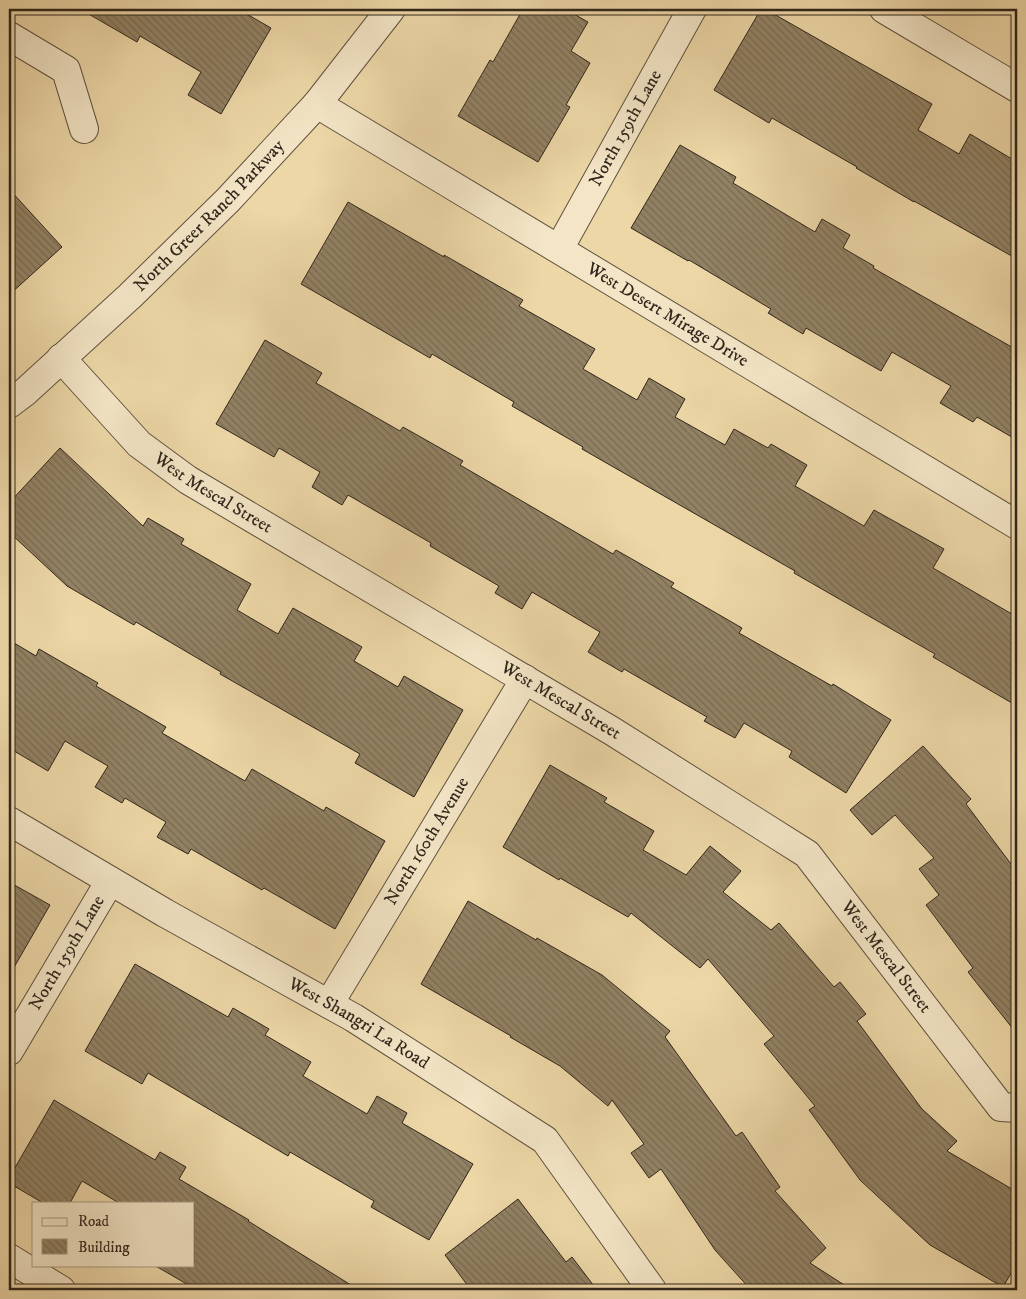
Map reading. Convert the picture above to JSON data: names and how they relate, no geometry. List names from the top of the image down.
{
  "streets": {
    "street": [
      "North 159th Lane",
      "North Greer Ranch Parkway",
      "West Desert Mirage Drive",
      "West Mescal Street",
      "North 160th Avenue",
      "West Shangri La Road"
    ]
  },
  "crossings": [
    ["North 159th Lane", "West Desert Mirage Drive"],
    ["North 159th Lane", "West Shangri La Road"],
    ["North Greer Ranch Parkway", "West Desert Mirage Drive"],
    ["North Greer Ranch Parkway", "West Mescal Street"],
    ["West Mescal Street", "North 160th Avenue"],
    ["North 160th Avenue", "West Shangri La Road"]
  ],
  "legend": ["Road", "Building"]
}
